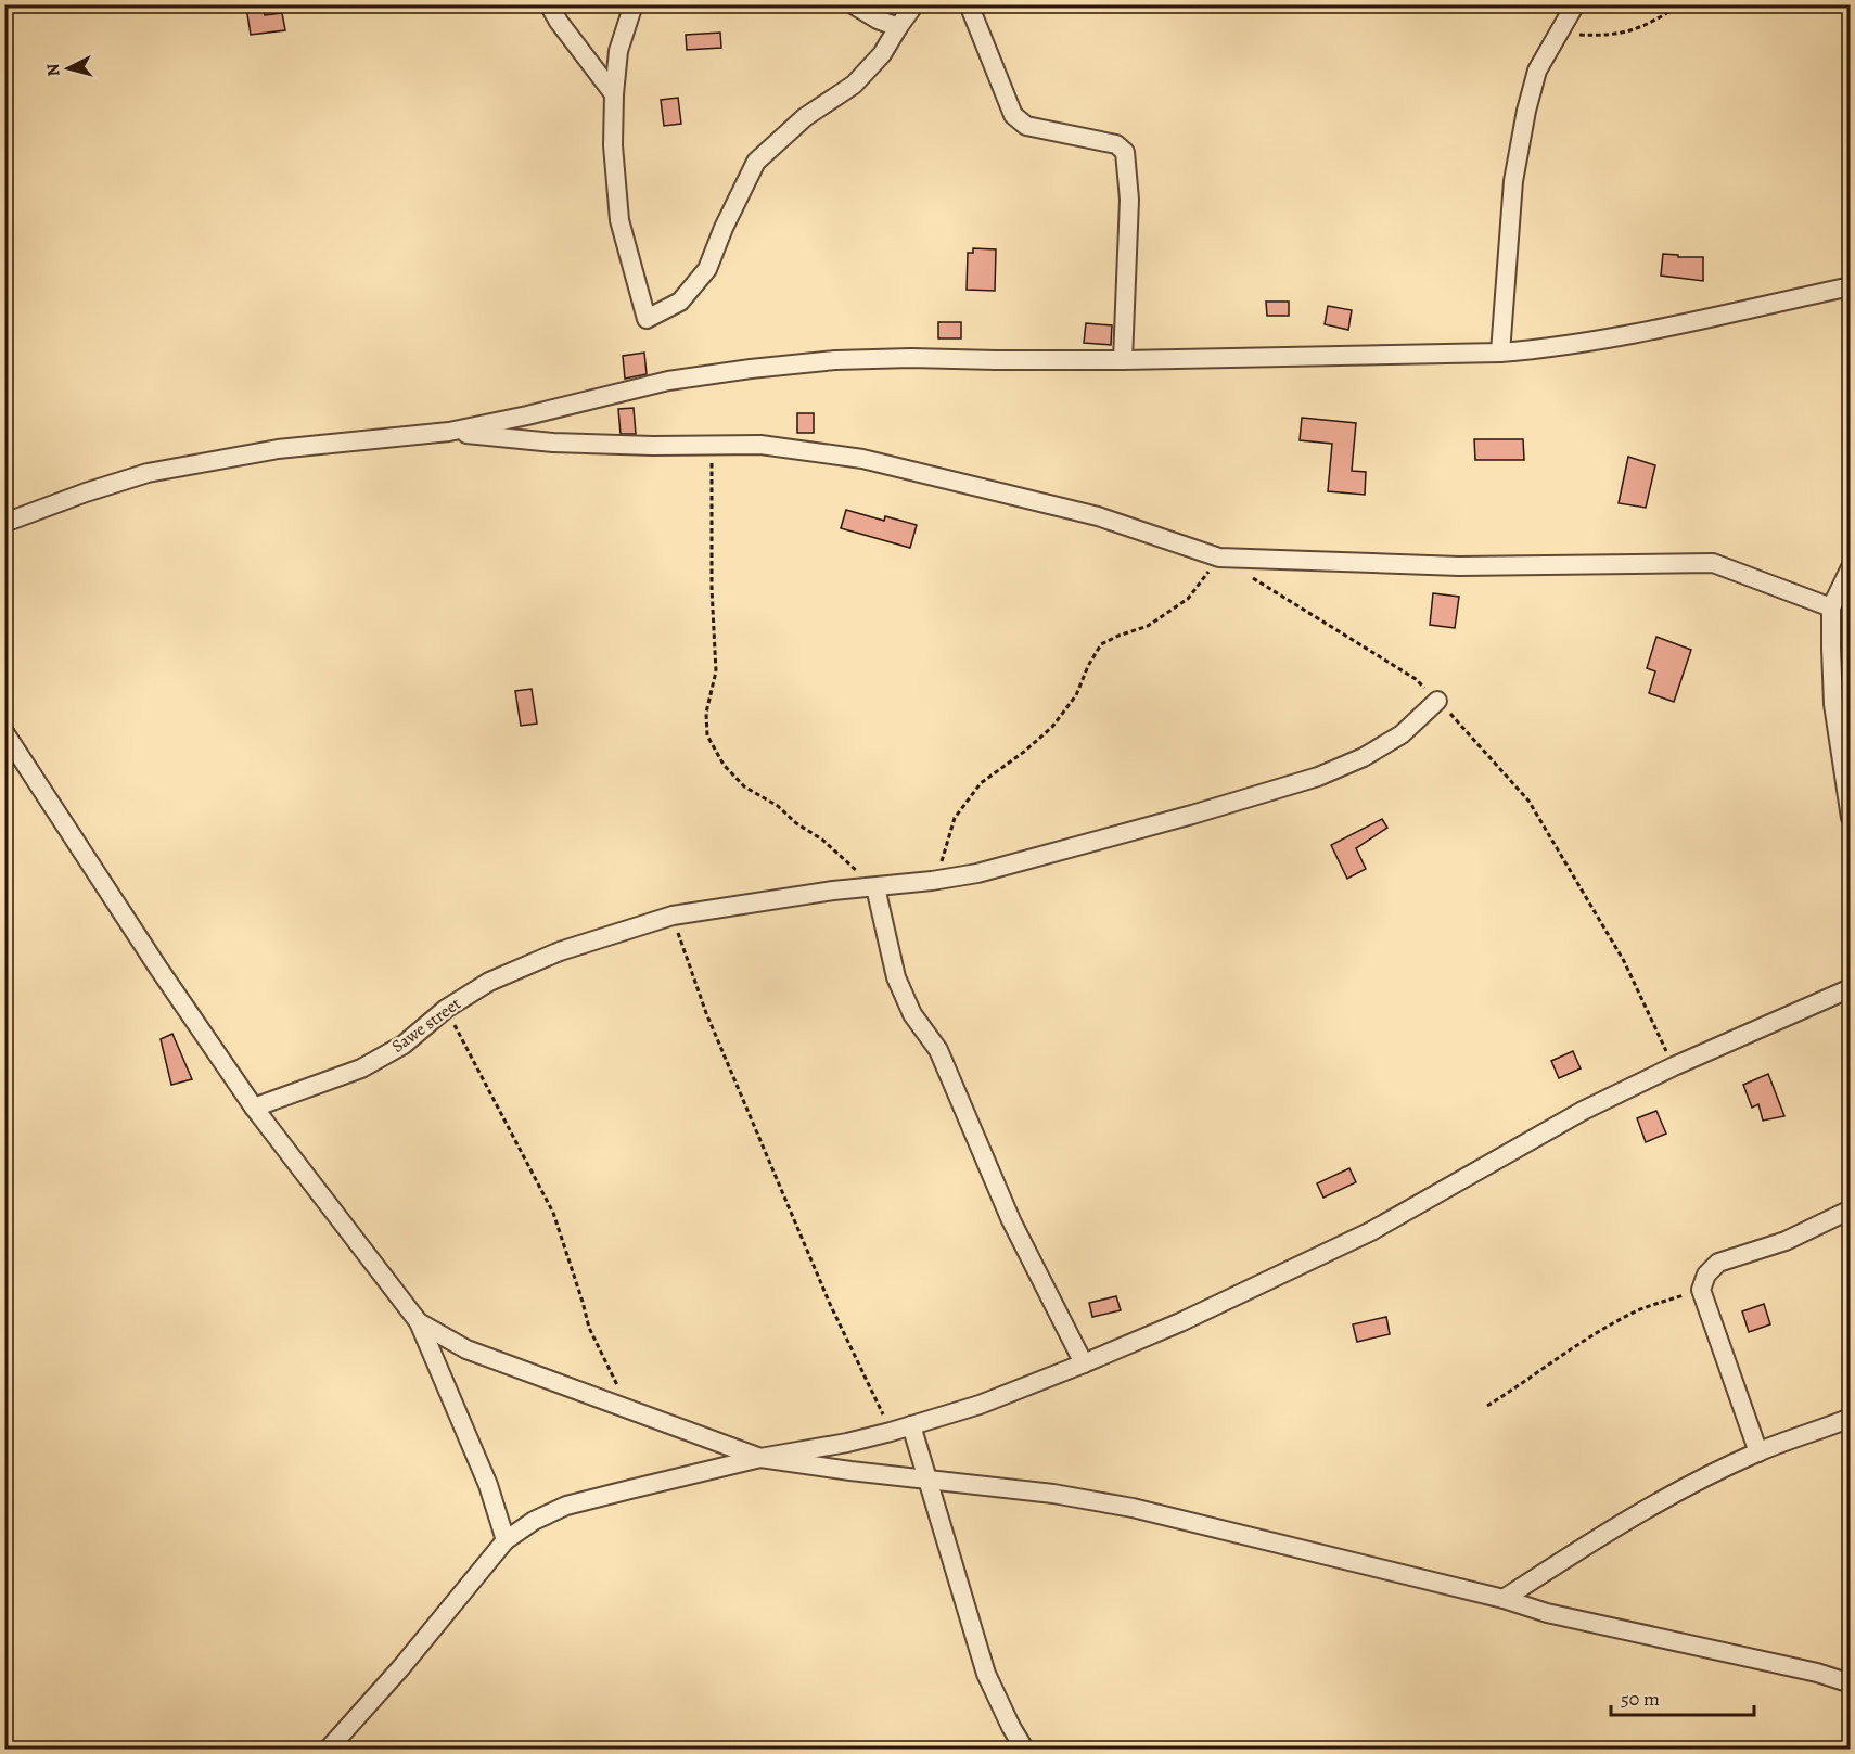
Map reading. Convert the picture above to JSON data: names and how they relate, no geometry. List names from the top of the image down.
{
  "streets": {
    "street": ["Sawe street"]
  },
  "scale_bar": "50 m",
  "north": "left"
}
